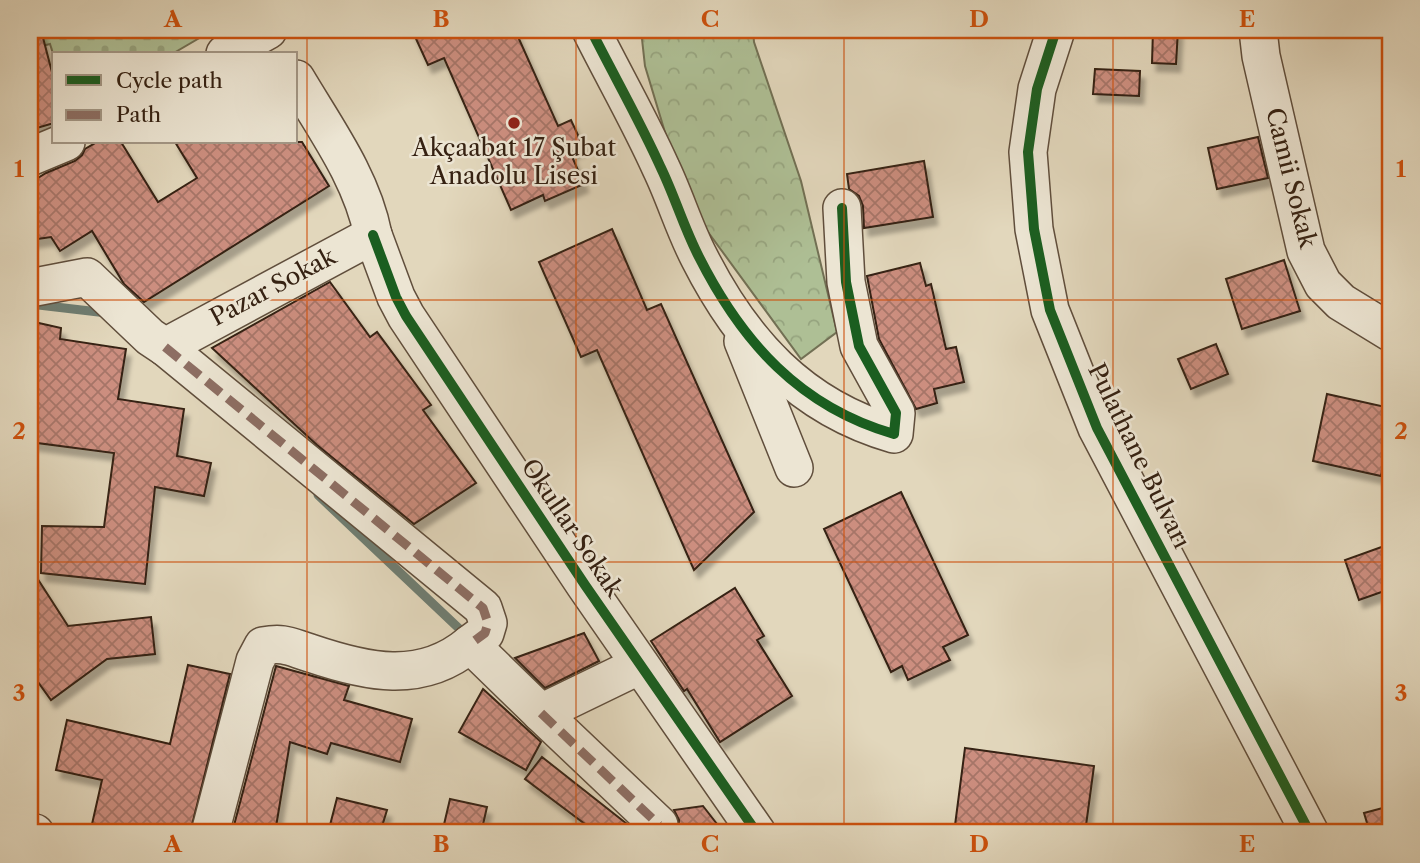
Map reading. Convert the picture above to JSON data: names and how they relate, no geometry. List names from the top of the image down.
{
  "streets": {
    "street": [
      "Camii Sokak",
      "Pazar Sokak",
      "Pulathane Bulvarı",
      "Okullar Sokak"
    ]
  },
  "crossings": [
    ["Pazar Sokak", "Okullar Sokak"]
  ],
  "places": ["Akçaabat 17 Şubat Anadolu Lisesi"],
  "legend": ["Cycle path", "Path"],
  "grid": {
    "columns": [
      "A",
      "B",
      "C",
      "D",
      "E"
    ],
    "rows": ["1", "2", "3"]
  }
}
